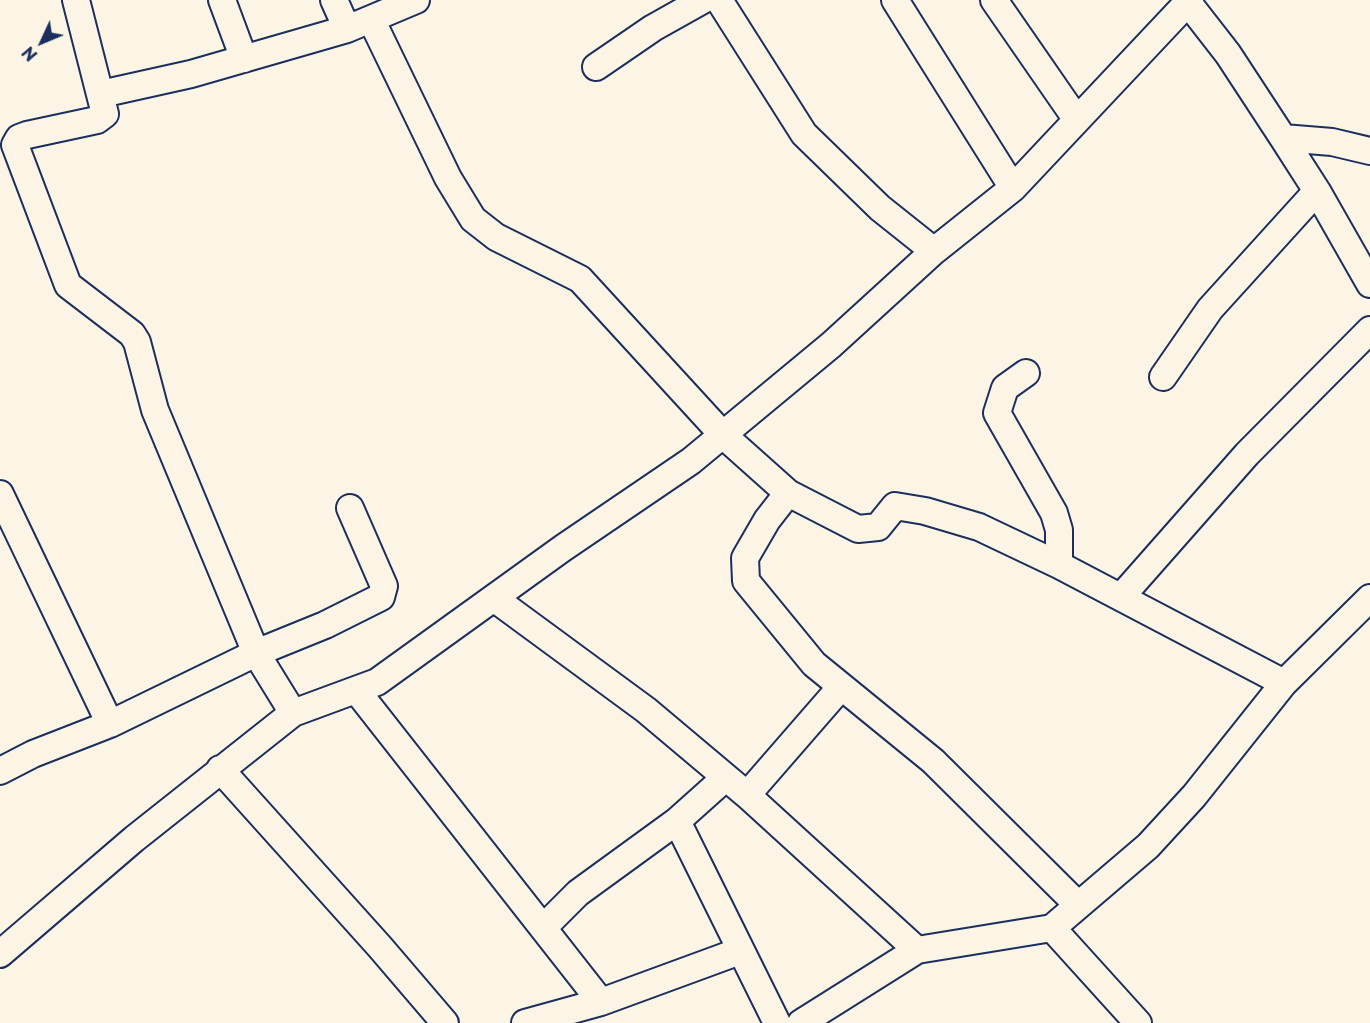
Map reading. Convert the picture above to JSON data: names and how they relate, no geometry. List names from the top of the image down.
{
  "north": "bottom left"
}
